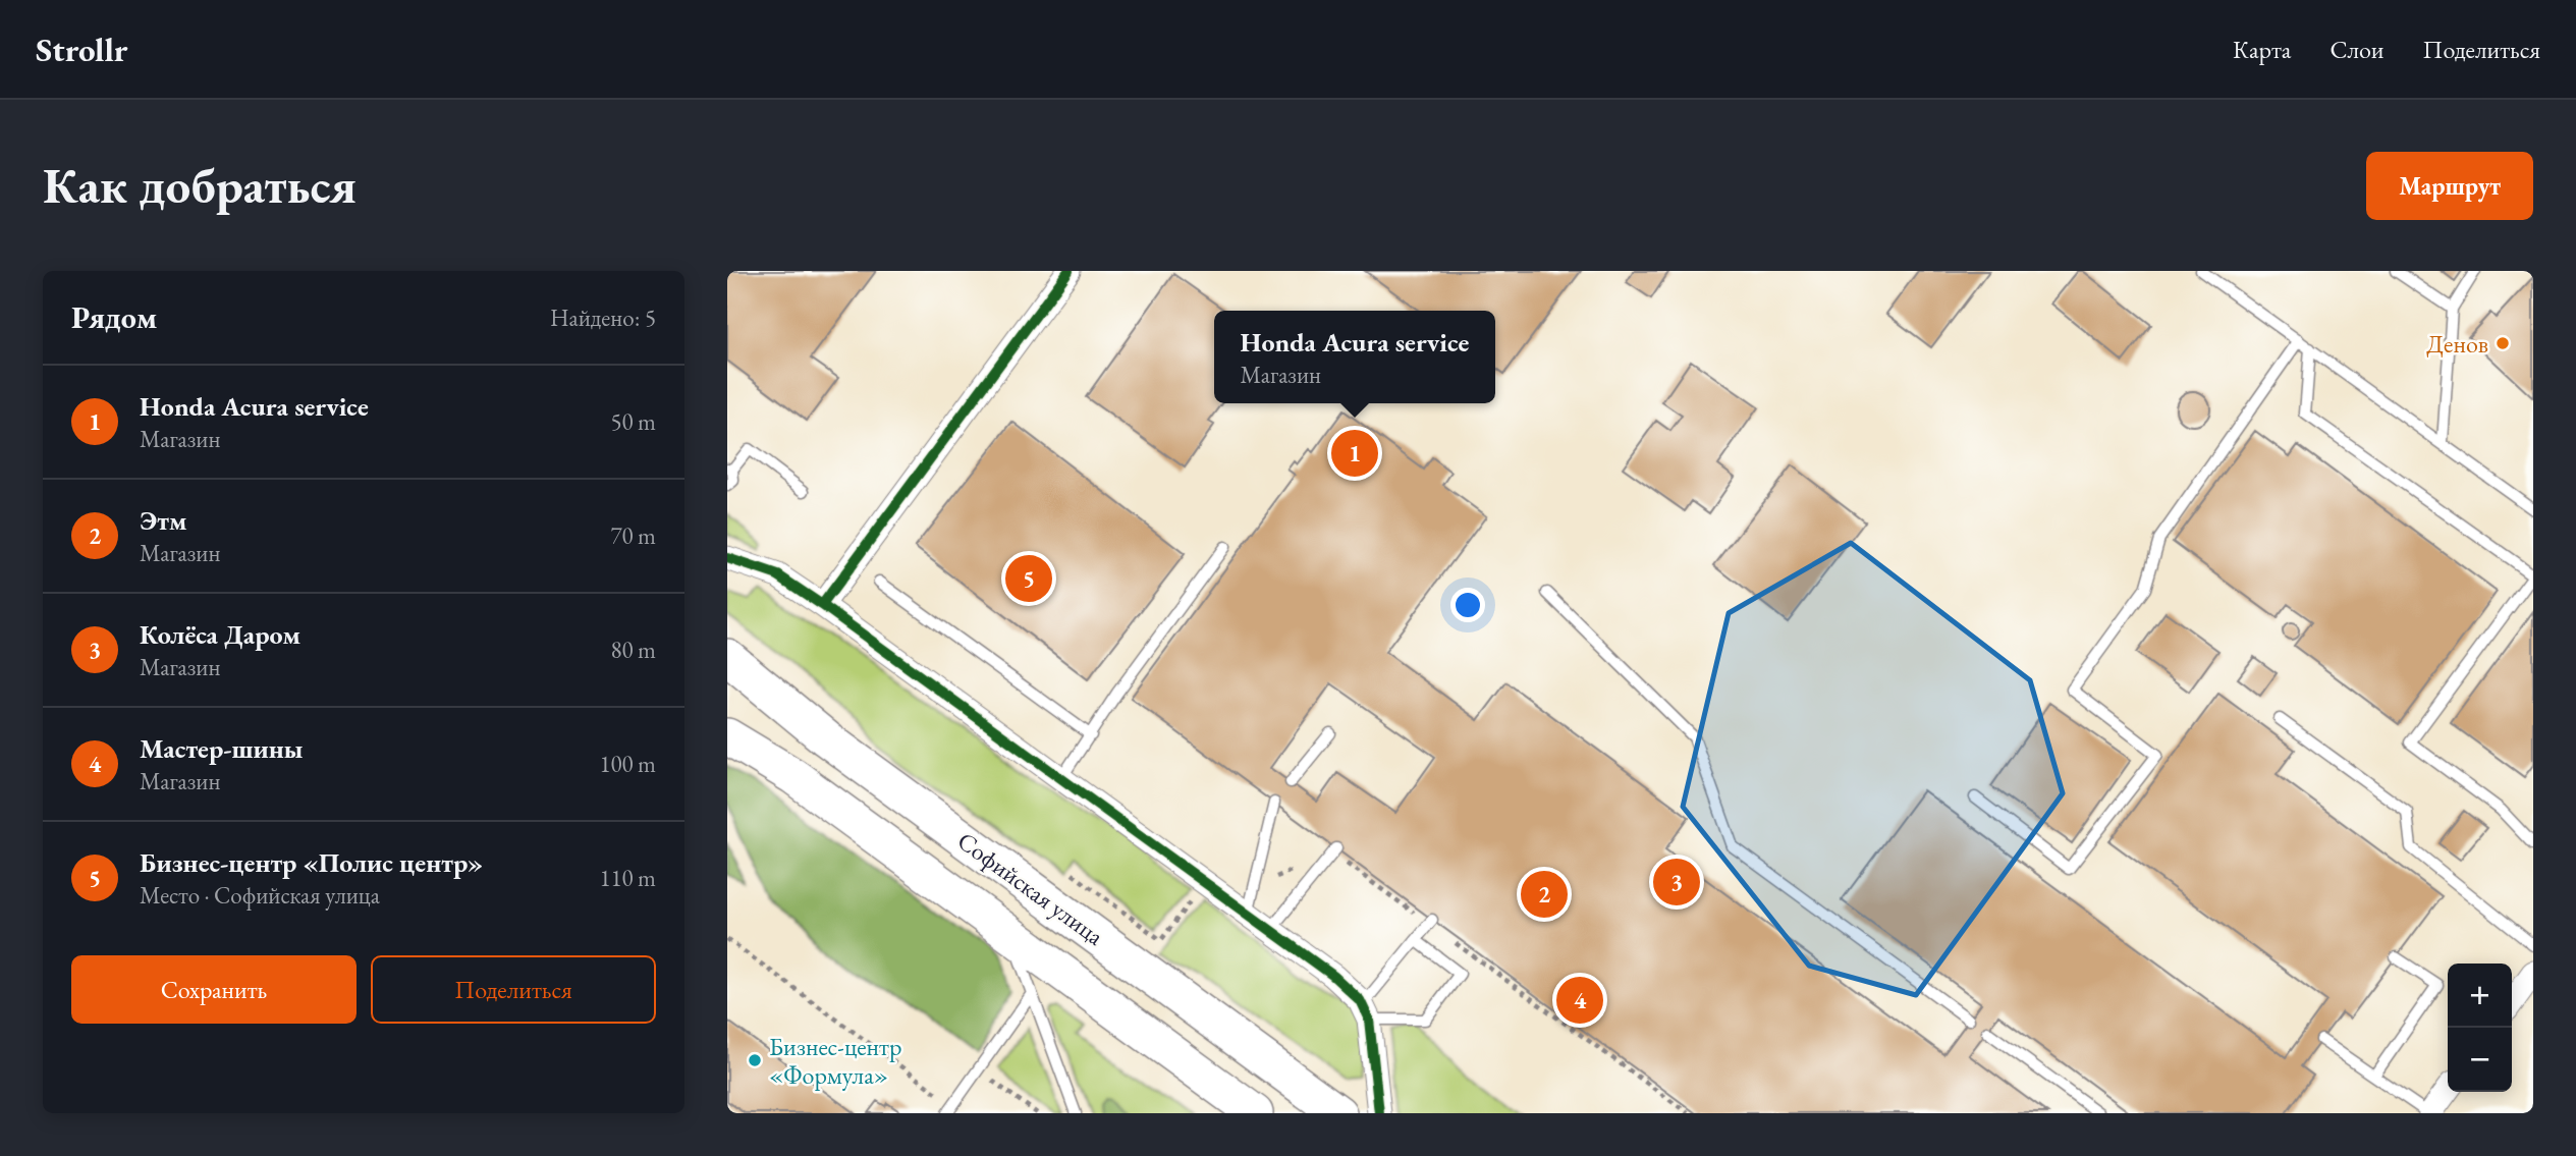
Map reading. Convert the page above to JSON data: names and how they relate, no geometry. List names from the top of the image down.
{
  "streets": {
    "main road": ["Софийская улица"]
  },
  "places": ["Денов", "Бизнес-центр «Формула»"],
  "page": {
    "header": "Strollr",
    "nav": ["Карта", "Слои", "Поделиться"],
    "buttons": [
      "Маршрут",
      ["Сохранить", "Поделиться"]
    ],
    "title": "Как добраться",
    "heading": ["Рядом", "Найдено: 5"],
    "popup": ["Honda Acura service", "Магазин"],
    "list": [
      {
        "mark": "1",
        "name": "Honda Acura service",
        "note": "Магазин",
        "value": "50 m"
      },
      {
        "mark": "2",
        "name": "Этм",
        "note": "Магазин",
        "value": "70 m"
      },
      {
        "mark": "3",
        "name": "Колёса Даром",
        "note": "Магазин",
        "value": "80 m"
      },
      {
        "mark": "4",
        "name": "Мастер-шины",
        "note": "Магазин",
        "value": "100 m"
      },
      {
        "mark": "5",
        "name": "Бизнес-центр «Полис центр»",
        "note": "Место · Софийская улица",
        "value": "110 m"
      }
    ],
    "pins": [
      "1",
      "5",
      "3",
      "2",
      "4"
    ],
    "map_buttons": ["+", "−"]
  }
}
